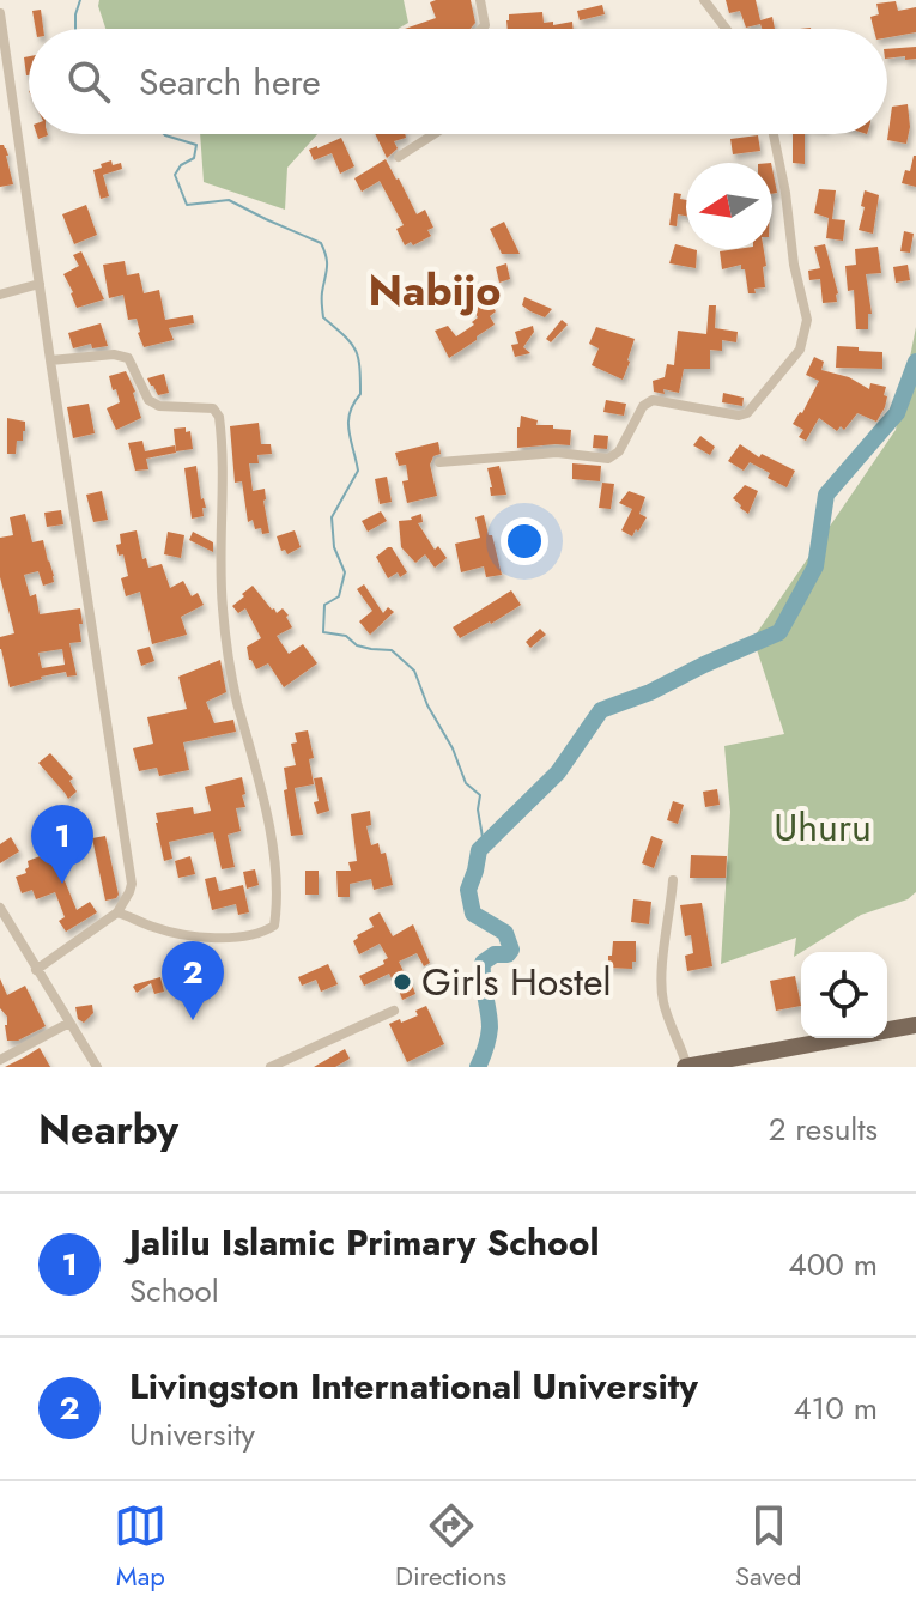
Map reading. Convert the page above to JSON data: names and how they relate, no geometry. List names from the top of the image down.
{
  "districts": ["Nabijo"],
  "parks": ["Uhuru"],
  "places": ["Girls Hostel"],
  "north": "left",
  "page": {
    "search": "Search here",
    "pins": ["1", "2"],
    "heading": ["Nearby", "2 results"],
    "list": [
      {
        "mark": "1",
        "name": "Jalilu Islamic Primary School",
        "note": "School",
        "value": "400 m"
      },
      {
        "mark": "2",
        "name": "Livingston International University",
        "note": "University",
        "value": "410 m"
      }
    ],
    "nav": ["Map", "Directions", "Saved"]
  }
}
